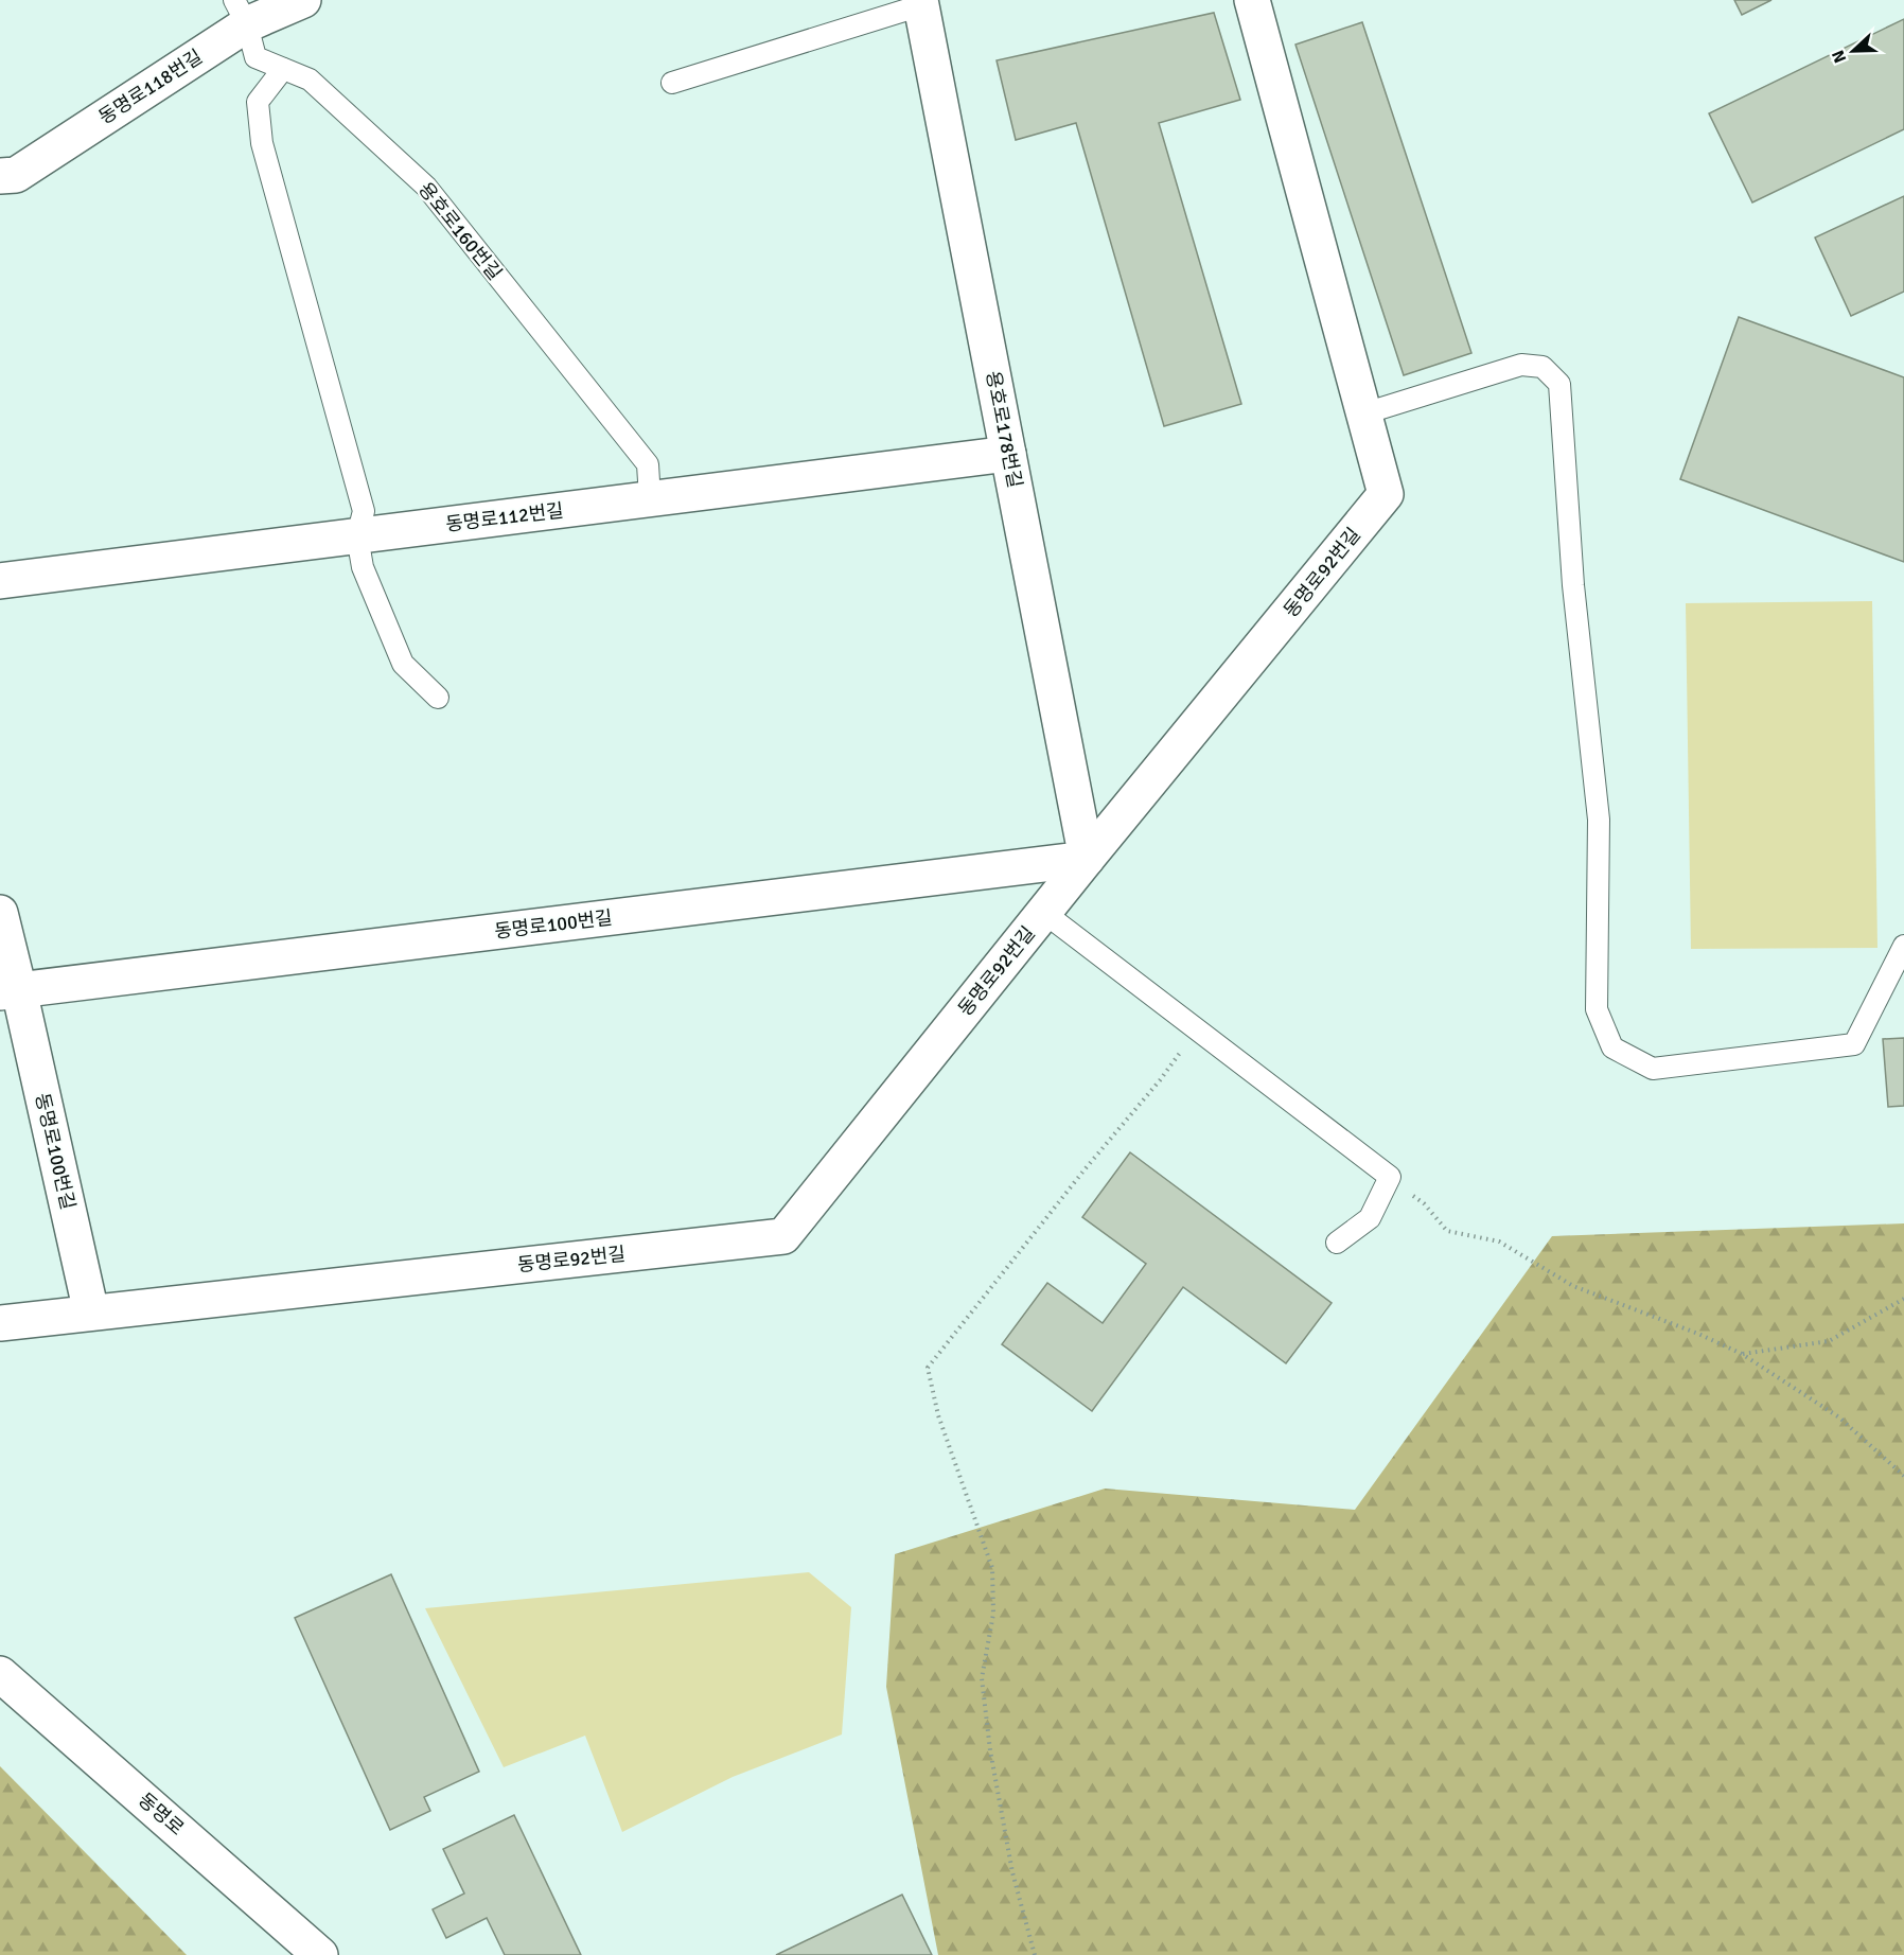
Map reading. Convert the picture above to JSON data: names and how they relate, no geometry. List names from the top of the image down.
{
  "streets": {
    "street": [
      "동명로118번길",
      "용호로178번길",
      "동명로112번길",
      "동명로92번길",
      "동명로100번길",
      "동명로"
    ],
    "lane": ["용호로160번길"]
  },
  "crossings": [
    ["동명로118번길", "용호로160번길"],
    ["용호로160번길", "동명로112번길"],
    ["용호로178번길", "동명로112번길"],
    ["용호로178번길", "동명로92번길"],
    ["용호로178번길", "동명로100번길"],
    ["동명로92번길", "동명로100번길"]
  ],
  "north": "left"
}
